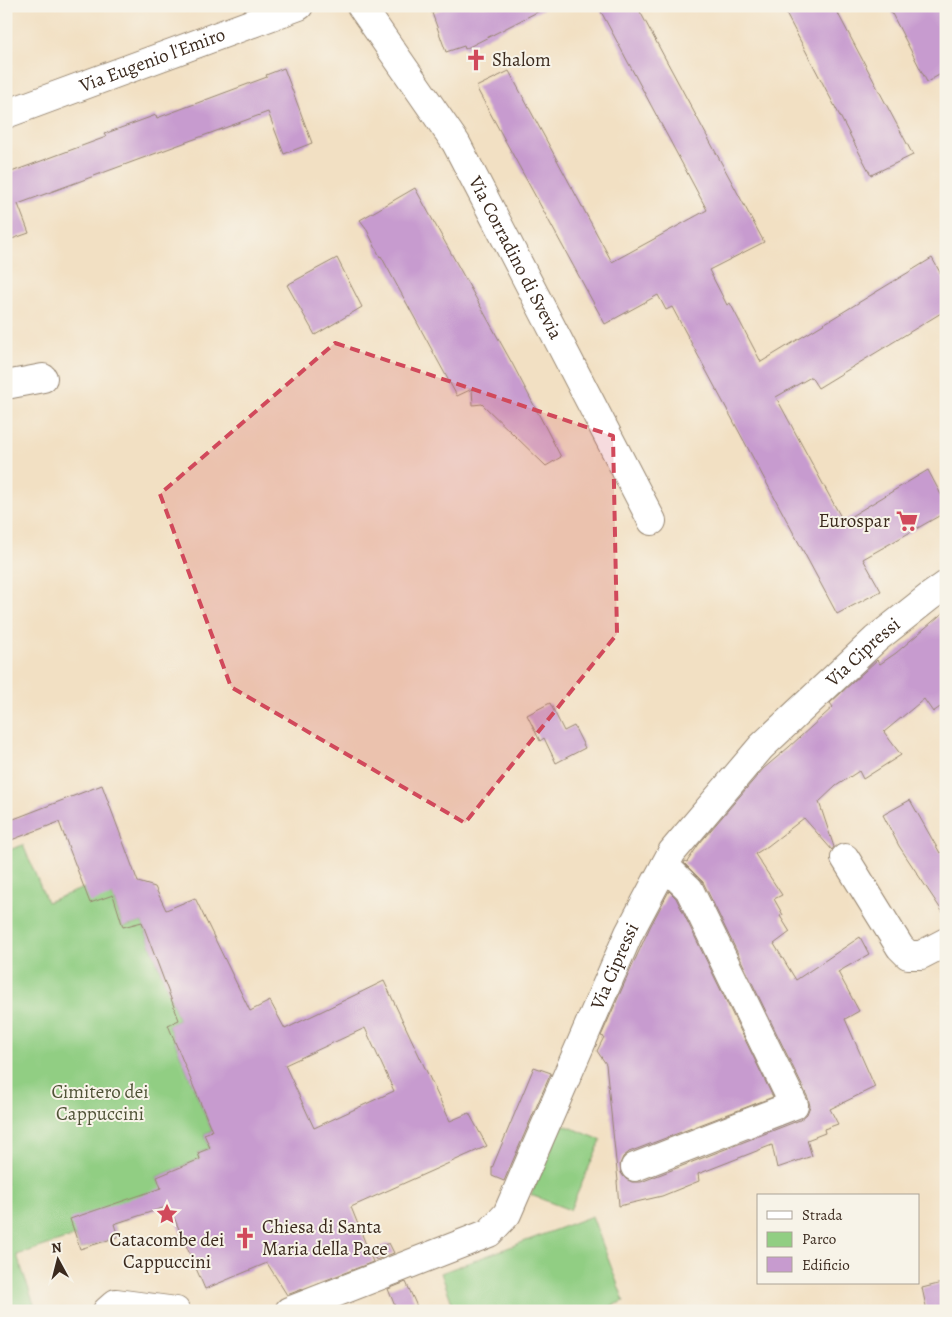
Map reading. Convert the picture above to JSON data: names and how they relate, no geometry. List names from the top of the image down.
{
  "streets": {
    "street": ["Via Eugenio l'Emiro", "Via Corradino di Svevia", "Via Cipressi"]
  },
  "parks": ["Cimitero dei Cappuccini"],
  "places": {
    "church": ["Shalom", "Chiesa di Santa Maria della Pace"],
    "supermarket": ["Eurospar"],
    "place": ["Catacombe dei Cappuccini"]
  },
  "legend": ["Strada", "Parco", "Edificio"],
  "north": "top"
}
